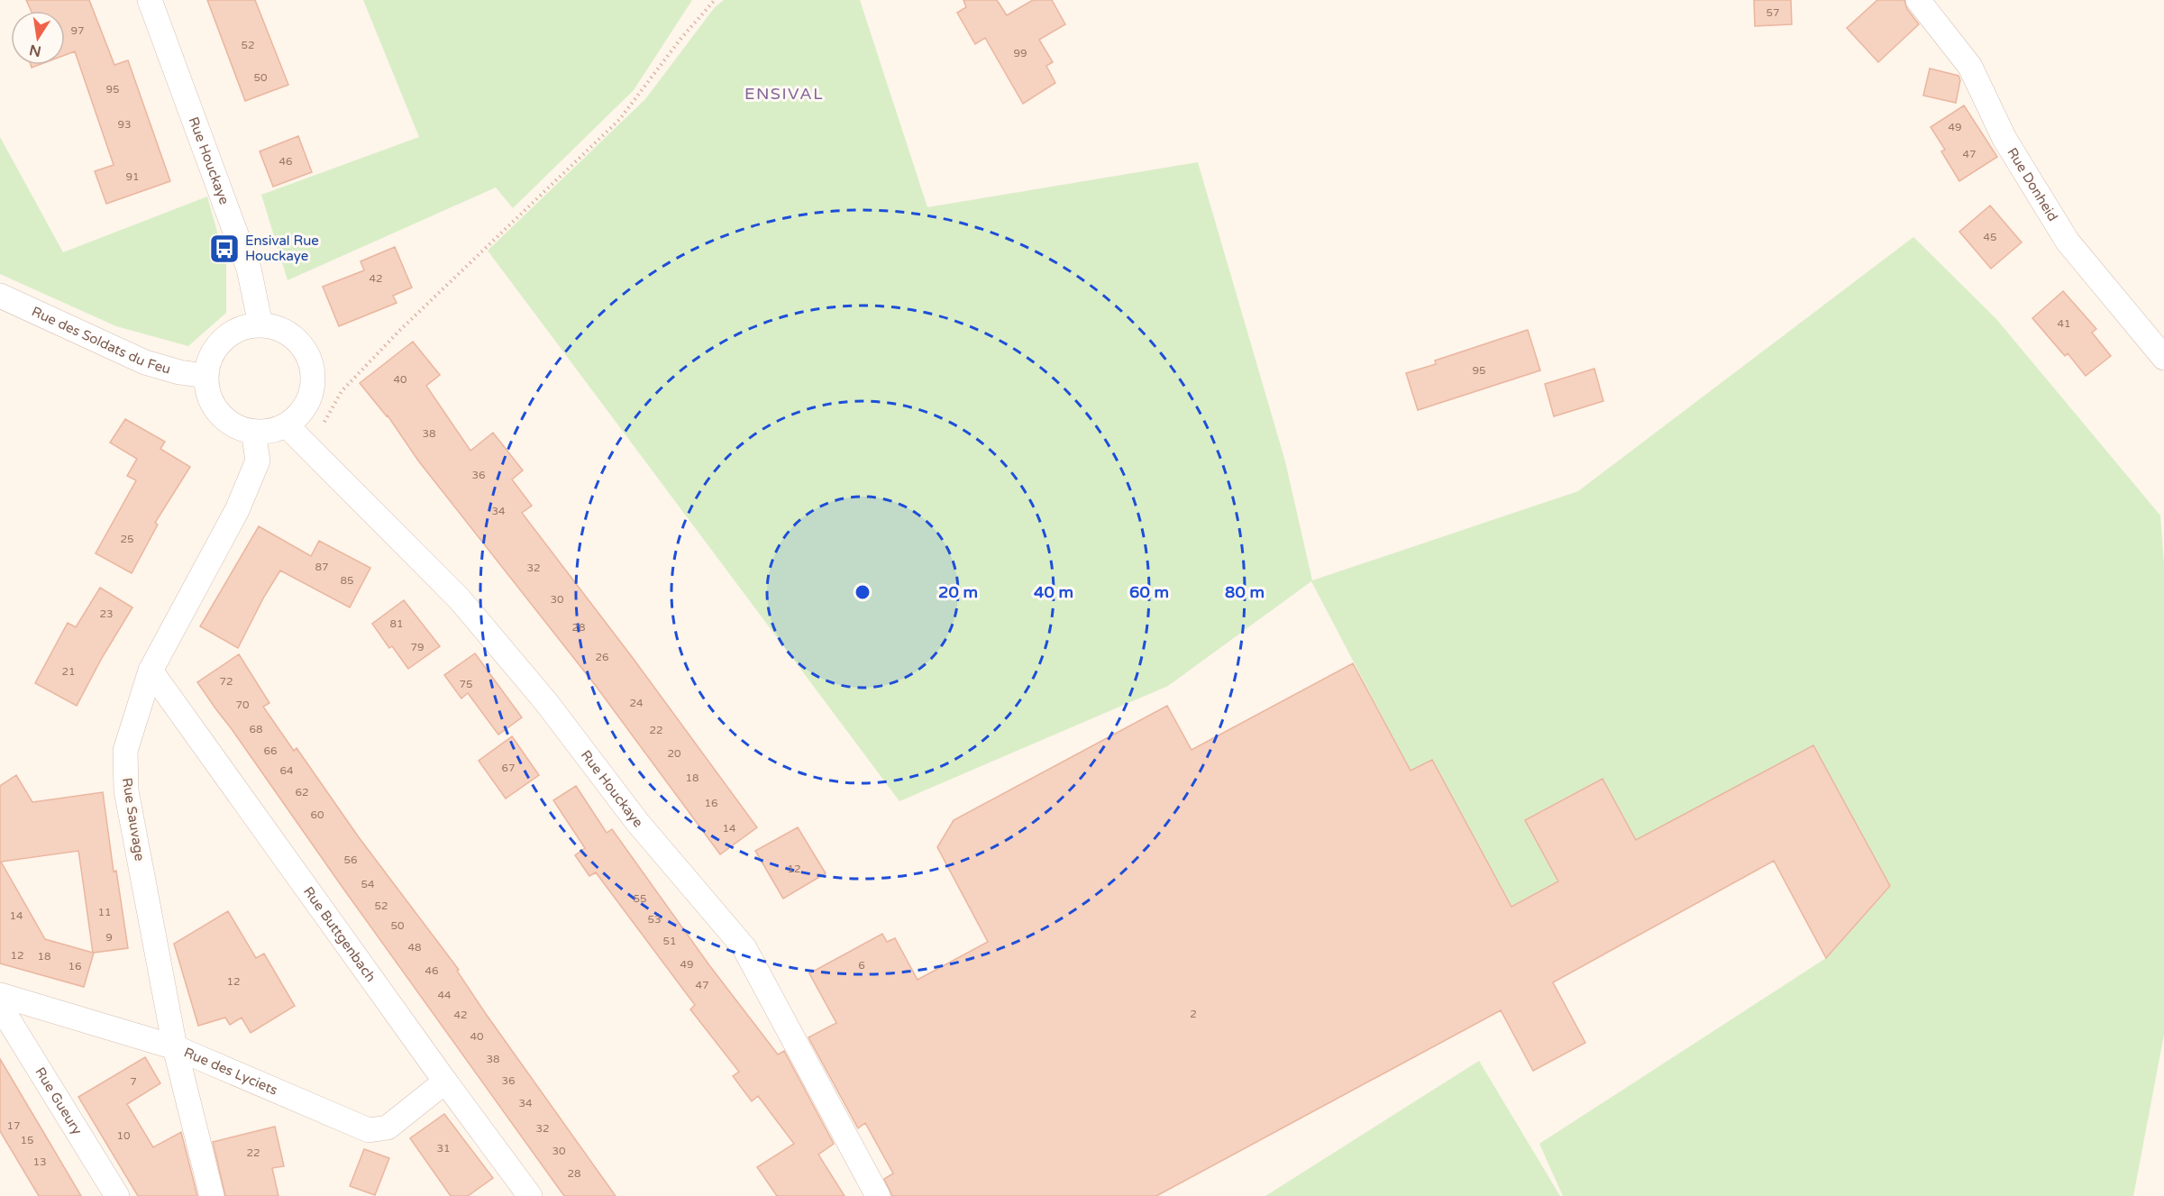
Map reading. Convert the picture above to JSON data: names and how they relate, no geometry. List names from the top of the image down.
{
  "streets": {
    "street": [
      "Rue Houckaye",
      "Rue Donheid",
      "Rue des Soldats du Feu",
      "Rue Sauvage",
      "Rue Buttgenbach",
      "Rue des Lyciets",
      "Rue Gueury"
    ]
  },
  "crossings": [
    ["Rue Houckaye", "Rue des Soldats du Feu"],
    ["Rue Houckaye", "Rue Sauvage"],
    ["Rue des Soldats du Feu", "Rue Sauvage"],
    ["Rue Sauvage", "Rue Buttgenbach"],
    ["Rue Sauvage", "Rue des Lyciets"],
    ["Rue Buttgenbach", "Rue des Lyciets"]
  ],
  "districts": ["ENSIVAL"],
  "places": {
    "bus stop": ["Ensival Rue Houckaye"]
  },
  "house_numbers": [
    "57",
    "97",
    "52",
    "99",
    "50",
    "95",
    "93",
    "49",
    "47",
    "46",
    "91",
    "45",
    "42",
    "41",
    "95",
    "40",
    "38",
    "36",
    "34",
    "25",
    "87",
    "32",
    "85",
    "30",
    "23",
    "81",
    "28",
    "79",
    "26",
    "21",
    "72",
    "75",
    "24",
    "70",
    "68",
    "22",
    "66",
    "20",
    "67",
    "64",
    "18",
    "62",
    "16",
    "60",
    "14",
    "56",
    "12",
    "54",
    "55",
    "52",
    "11",
    "14",
    "53",
    "50",
    "9",
    "51",
    "48",
    "12",
    "18",
    "49",
    "6",
    "16",
    "46",
    "12",
    "47",
    "44",
    "2",
    "42",
    "40",
    "38",
    "36",
    "7",
    "34",
    "17",
    "32",
    "10",
    "15",
    "31",
    "30",
    "22",
    "13",
    "28"
  ],
  "north": "bottom",
  "rings": [
    "20 m",
    "40 m",
    "60 m",
    "80 m"
  ]
}
